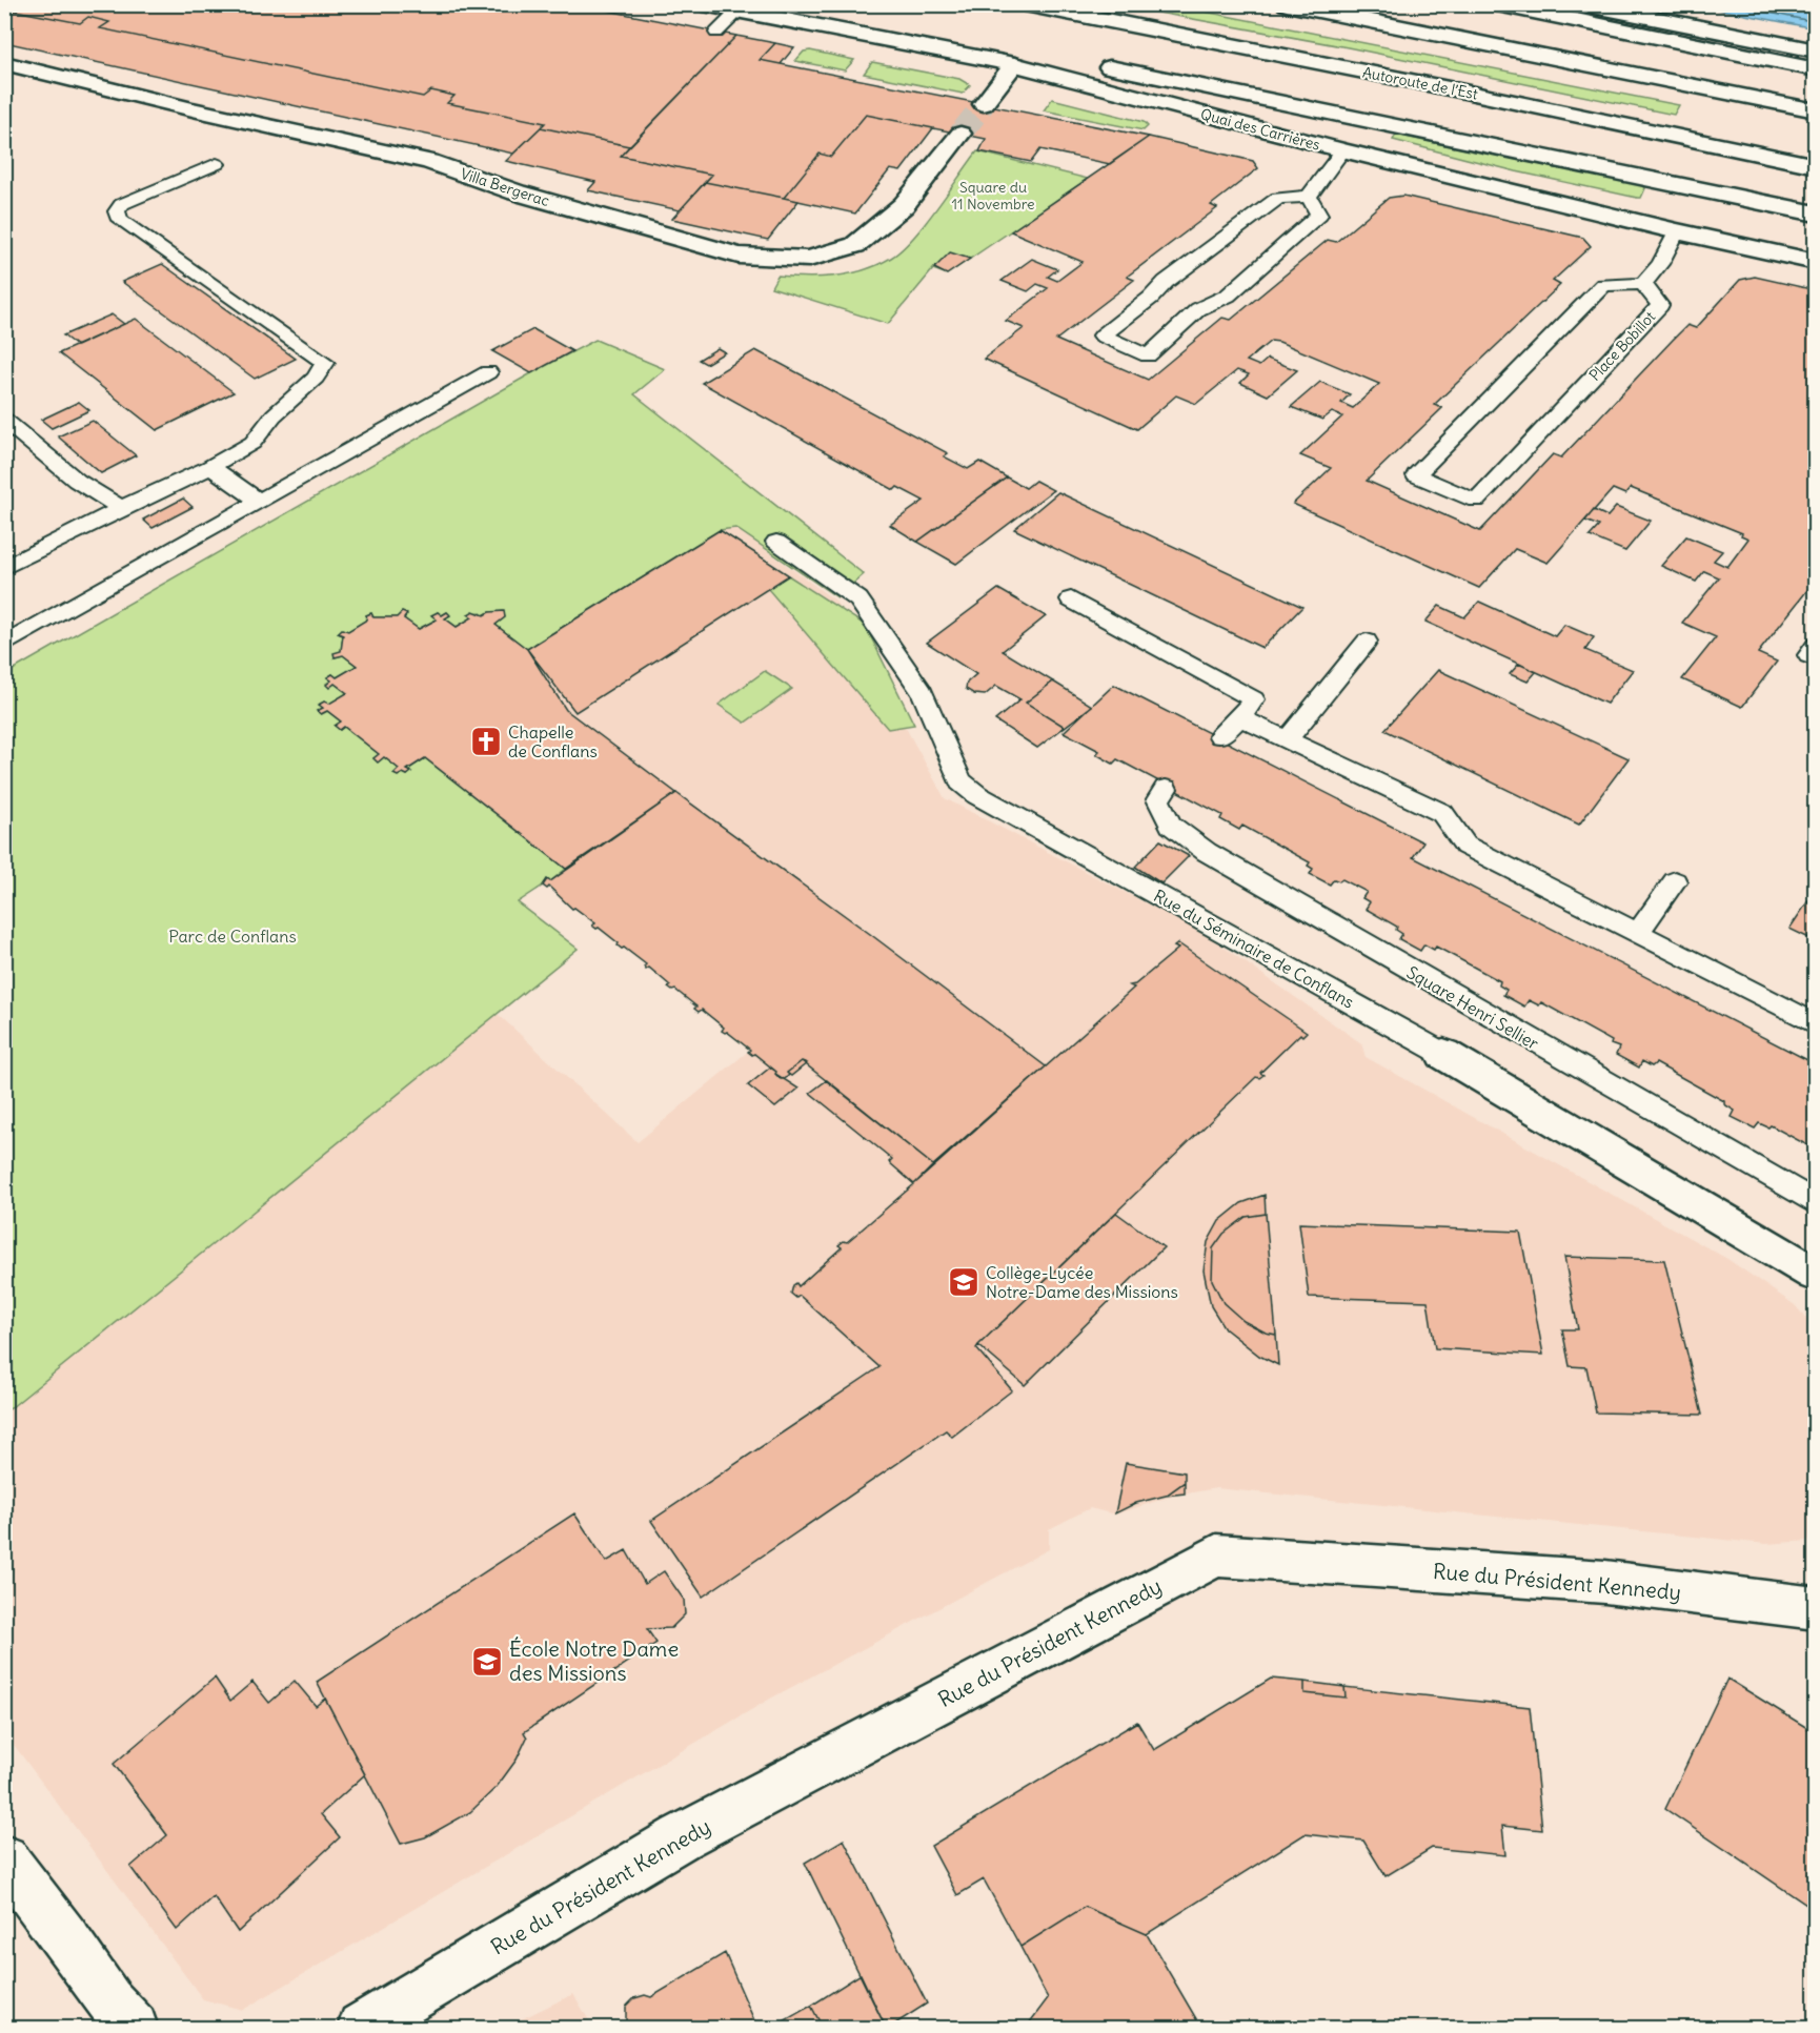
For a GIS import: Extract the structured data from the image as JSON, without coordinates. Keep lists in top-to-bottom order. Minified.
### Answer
{"streets":{"main road":["Autoroute de l’Est","Quai des Carrières","Villa Bergerac","Rue du Séminaire de Conflans","Rue du Président Kennedy"],"lane":["Place Bobillot","Square Henri Sellier"]},"parks":["Square du 11 Novembre","Parc de Conflans"],"places":{"church":["Chapelle de Conflans"],"school or university":["Collège-Lycée Notre-Dame des Missions","École Notre Dame des Missions"]}}
